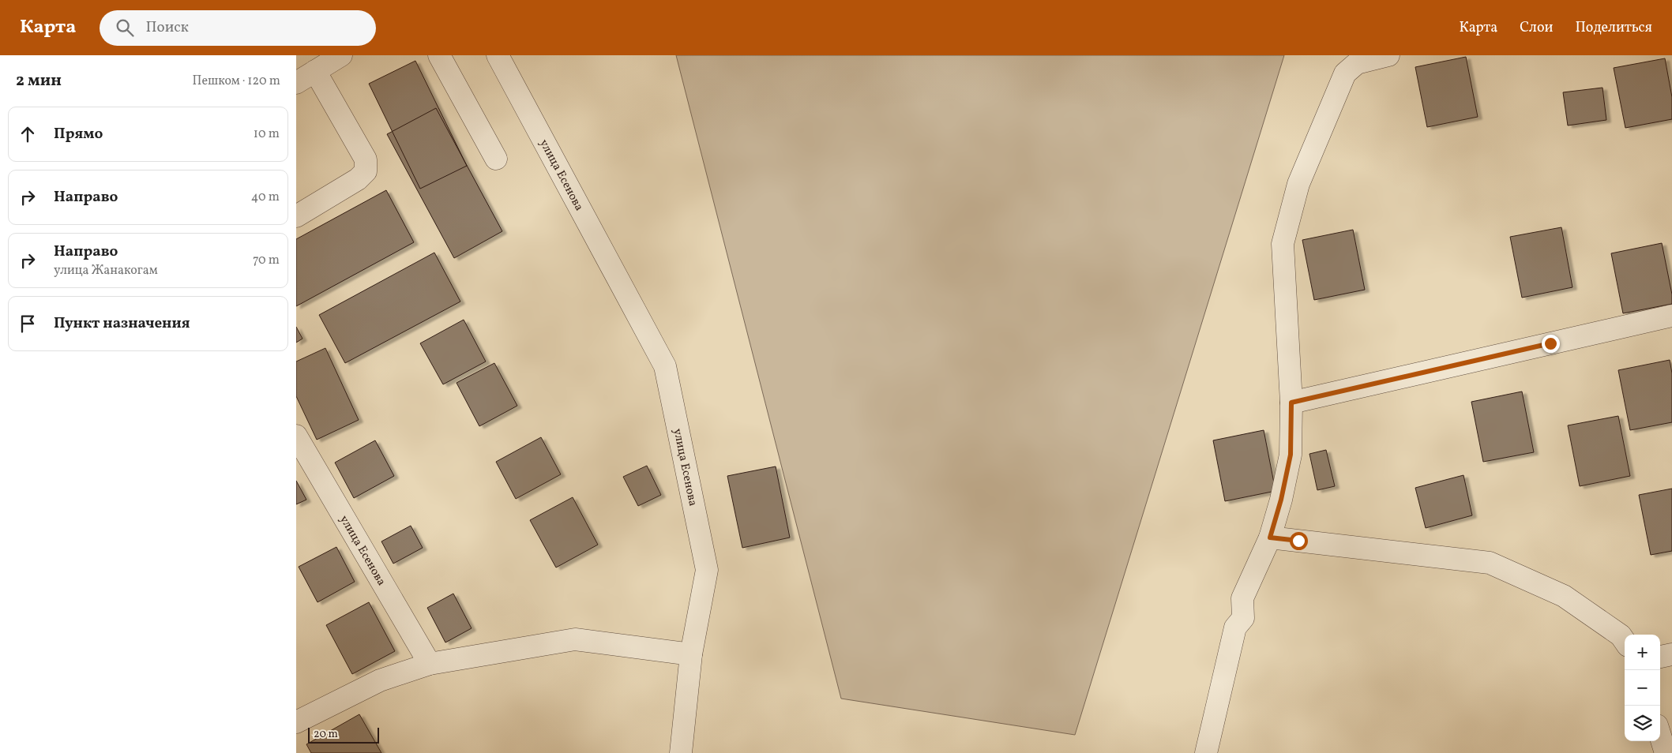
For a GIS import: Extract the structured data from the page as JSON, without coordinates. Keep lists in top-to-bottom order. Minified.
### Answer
{"streets":{"street":["улица Есенова"]},"scale_bar":"20 m","page":{"header":"Карта","search":"Поиск","nav":["Карта","Слои","Поделиться"],"heading":["2 мин","Пешком · 120 m"],"list":[["Прямо","10 m"],["Направо","40 m"],["Направо","улица Жанакогам","70 m"],"Пункт назначения"],"map_buttons":["+","−"],"scale":"20 m"}}
